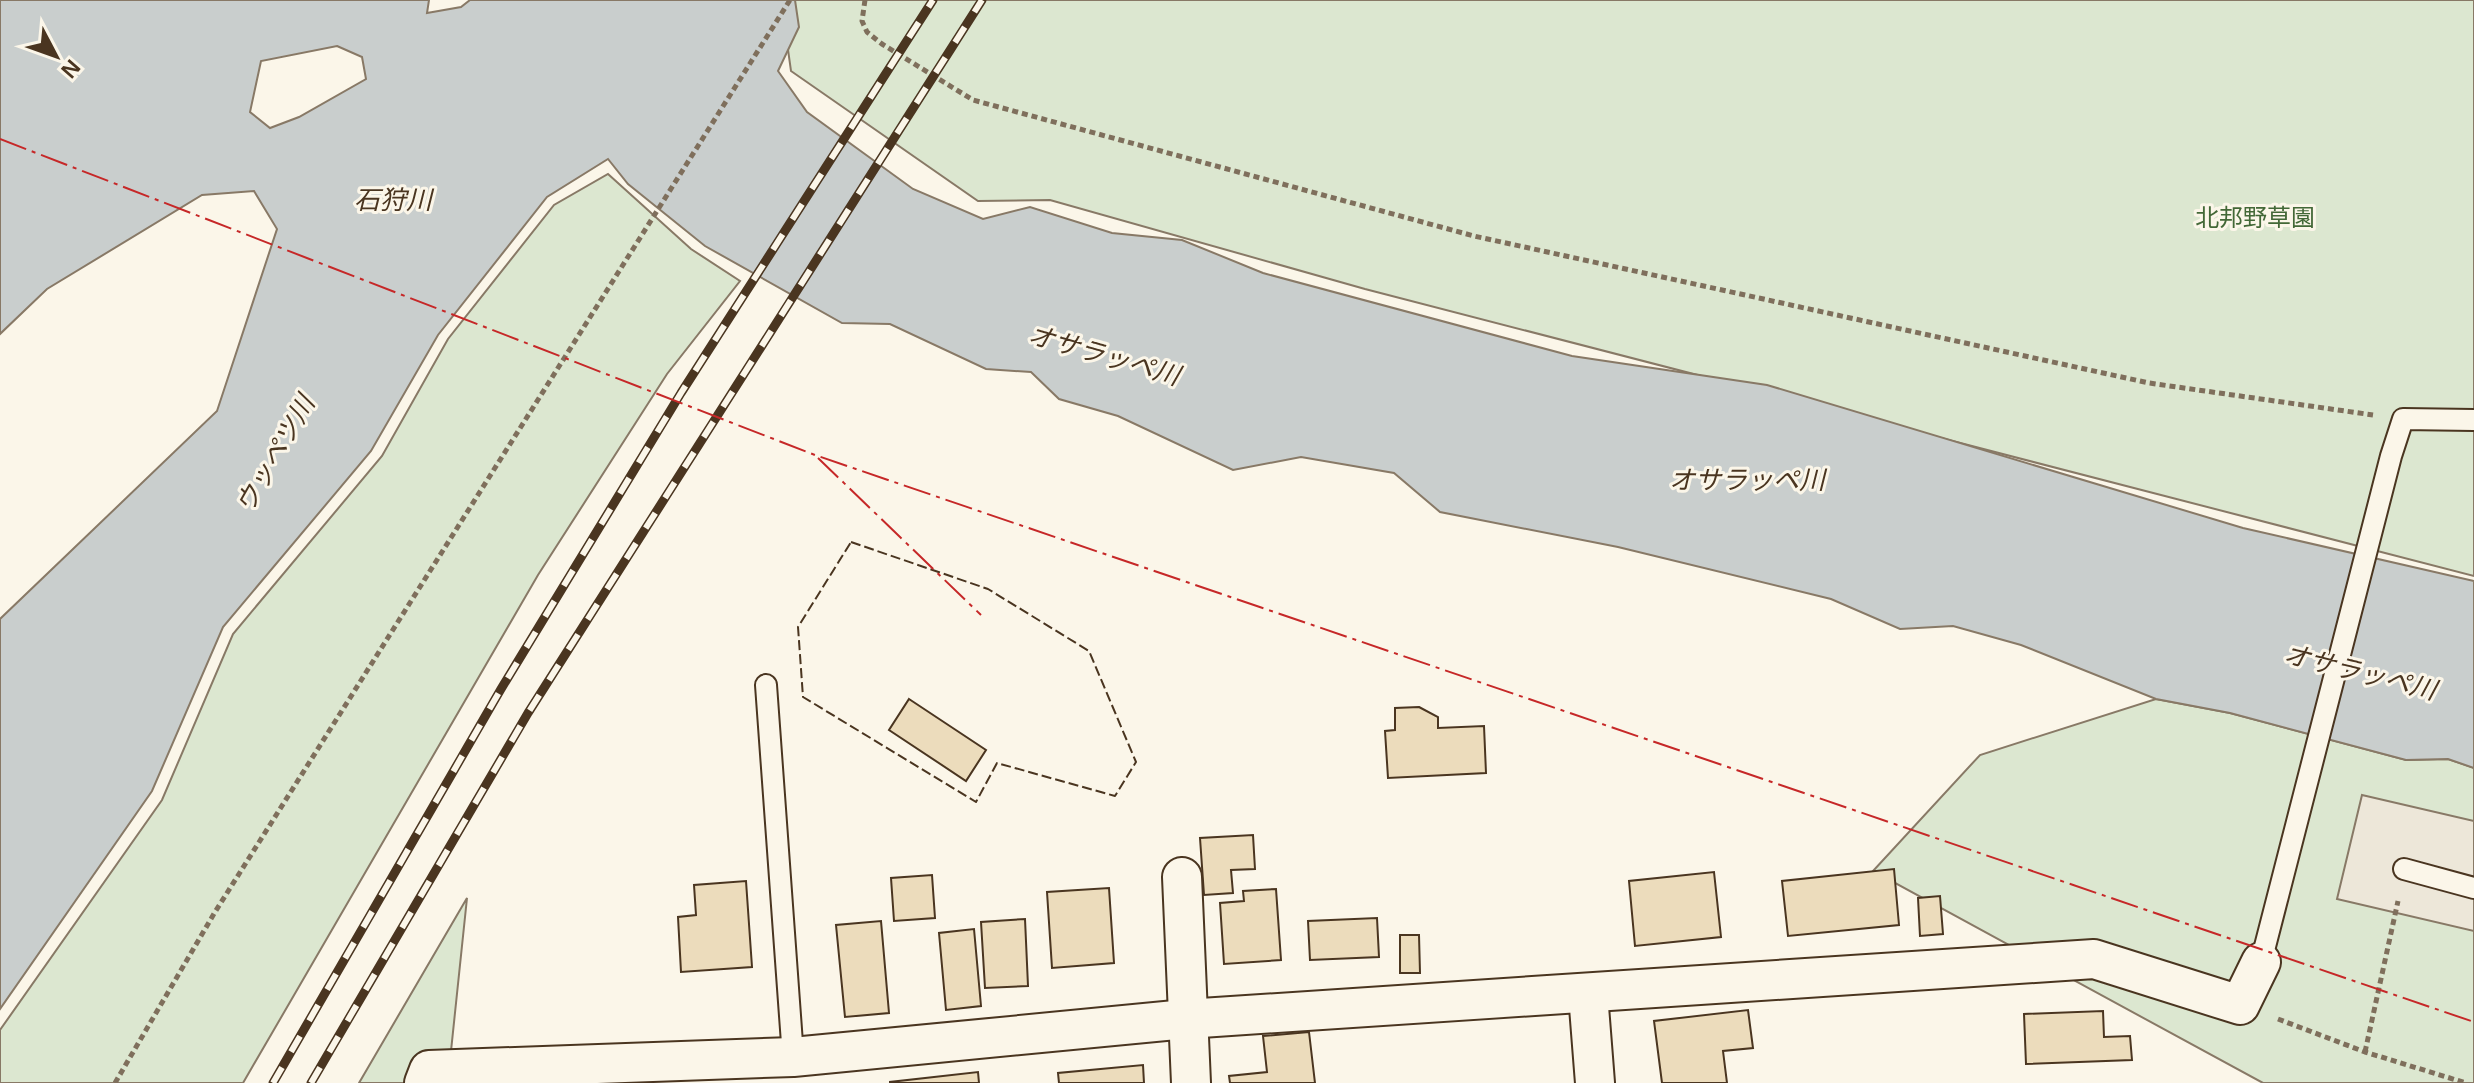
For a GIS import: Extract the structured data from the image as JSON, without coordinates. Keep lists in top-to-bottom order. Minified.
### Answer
{"water":["石狩川","オサラッペ川","ウッペツ川"],"parks":["北邦野草園"],"north":"bottom right"}
